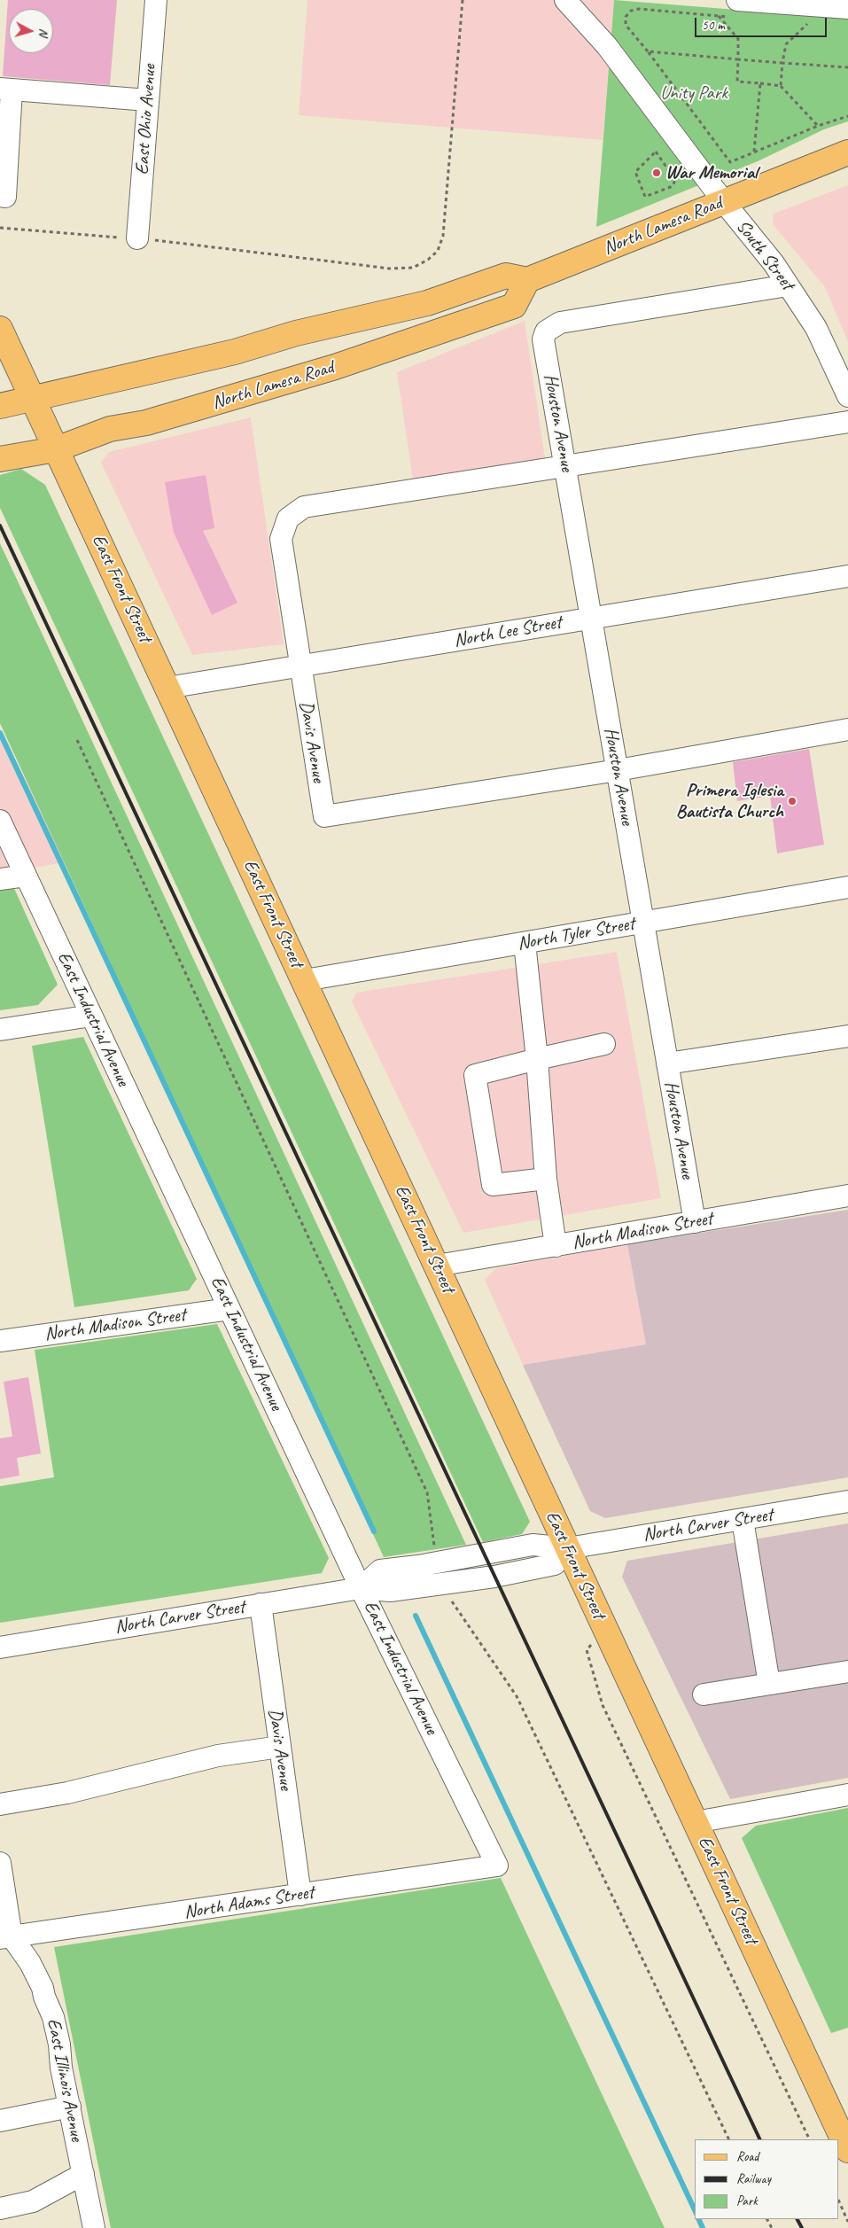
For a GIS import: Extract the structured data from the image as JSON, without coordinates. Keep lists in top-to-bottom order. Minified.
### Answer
{"streets":{"main road":["North Lamesa Road","East Front Street"],"street":["East Ohio Avenue","South Street","Houston Avenue","North Lee Street","Davis Avenue","North Tyler Street","East Industrial Avenue","North Madison Street","North Carver Street","North Adams Street","East Illinois Avenue"]},"crossings":[["North Lamesa Road","South Street"],["North Lamesa Road","East Front Street"],["South Street","Houston Avenue"],["Houston Avenue","North Lee Street"],["Houston Avenue","Davis Avenue"],["Houston Avenue","North Tyler Street"],["Houston Avenue","North Madison Street"],["East Front Street","North Lee Street"],["East Front Street","North Tyler Street"],["East Front Street","North Madison Street"],["East Front Street","North Carver Street"],["North Lee Street","Davis Avenue"],["Davis Avenue","North Carver Street"],["Davis Avenue","North Adams Street"],["East Industrial Avenue","North Madison Street"],["East Industrial Avenue","North Carver Street"],["East Industrial Avenue","North Adams Street"],["North Adams Street","East Illinois Avenue"]],"parks":["Unity Park"],"places":["War Memorial","Primera Iglesia Bautista Church"],"legend":["Road","Railway","Park"],"scale_bar":"50 m","north":"right"}
